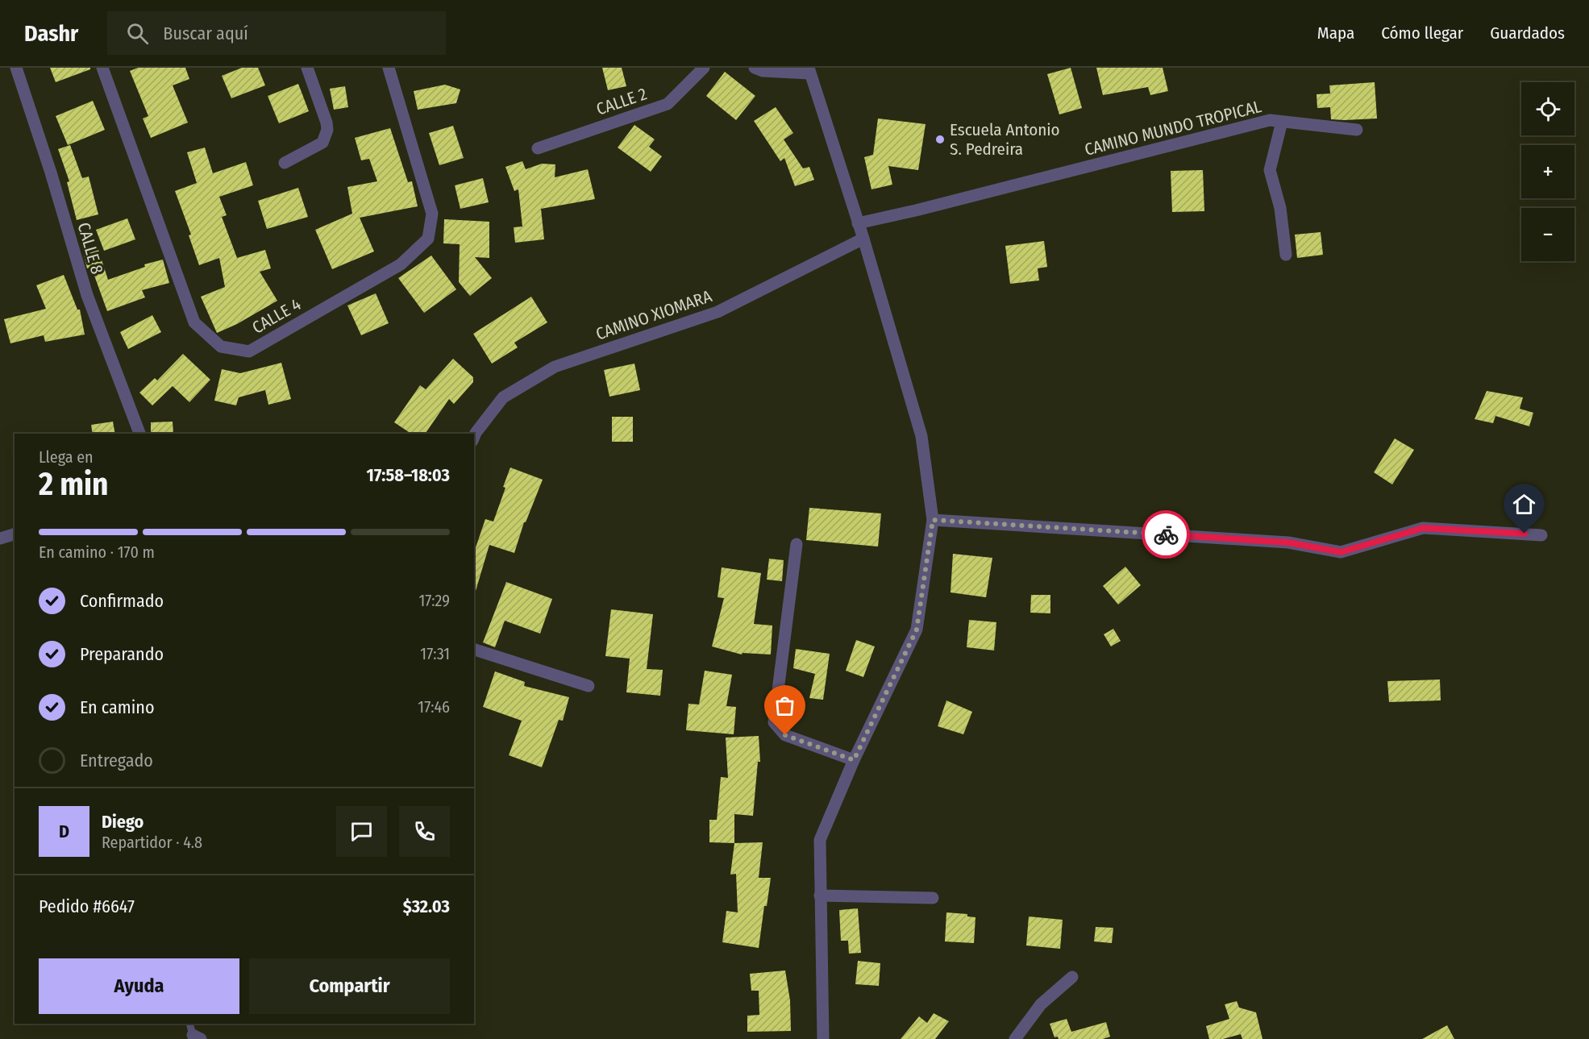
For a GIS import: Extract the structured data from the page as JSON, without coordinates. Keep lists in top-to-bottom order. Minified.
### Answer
{"streets":{"street":["CALLE 2","CAMINO MUNDO TROPICAL","CALLE 8","CAMINO XIOMARA","CALLE 4"]},"places":["Escuela Antonio S. Pedreira"],"page":{"header":"Dashr","search":"Buscar aquí","nav":["Mapa","Cómo llegar","Guardados"],"map_buttons":["+","−"],"heading":["2 min","Llega en","17:58–18:03"],"panel":["Diego","Repartidor · 4.8","Pedido #6647","$32.03"],"bar":"En camino · 170 m","list":[["Confirmado","17:29"],["Preparando","17:31"],["En camino","17:46"],"Entregado"],"round":"D","buttons":["Ayuda","Compartir"]}}
